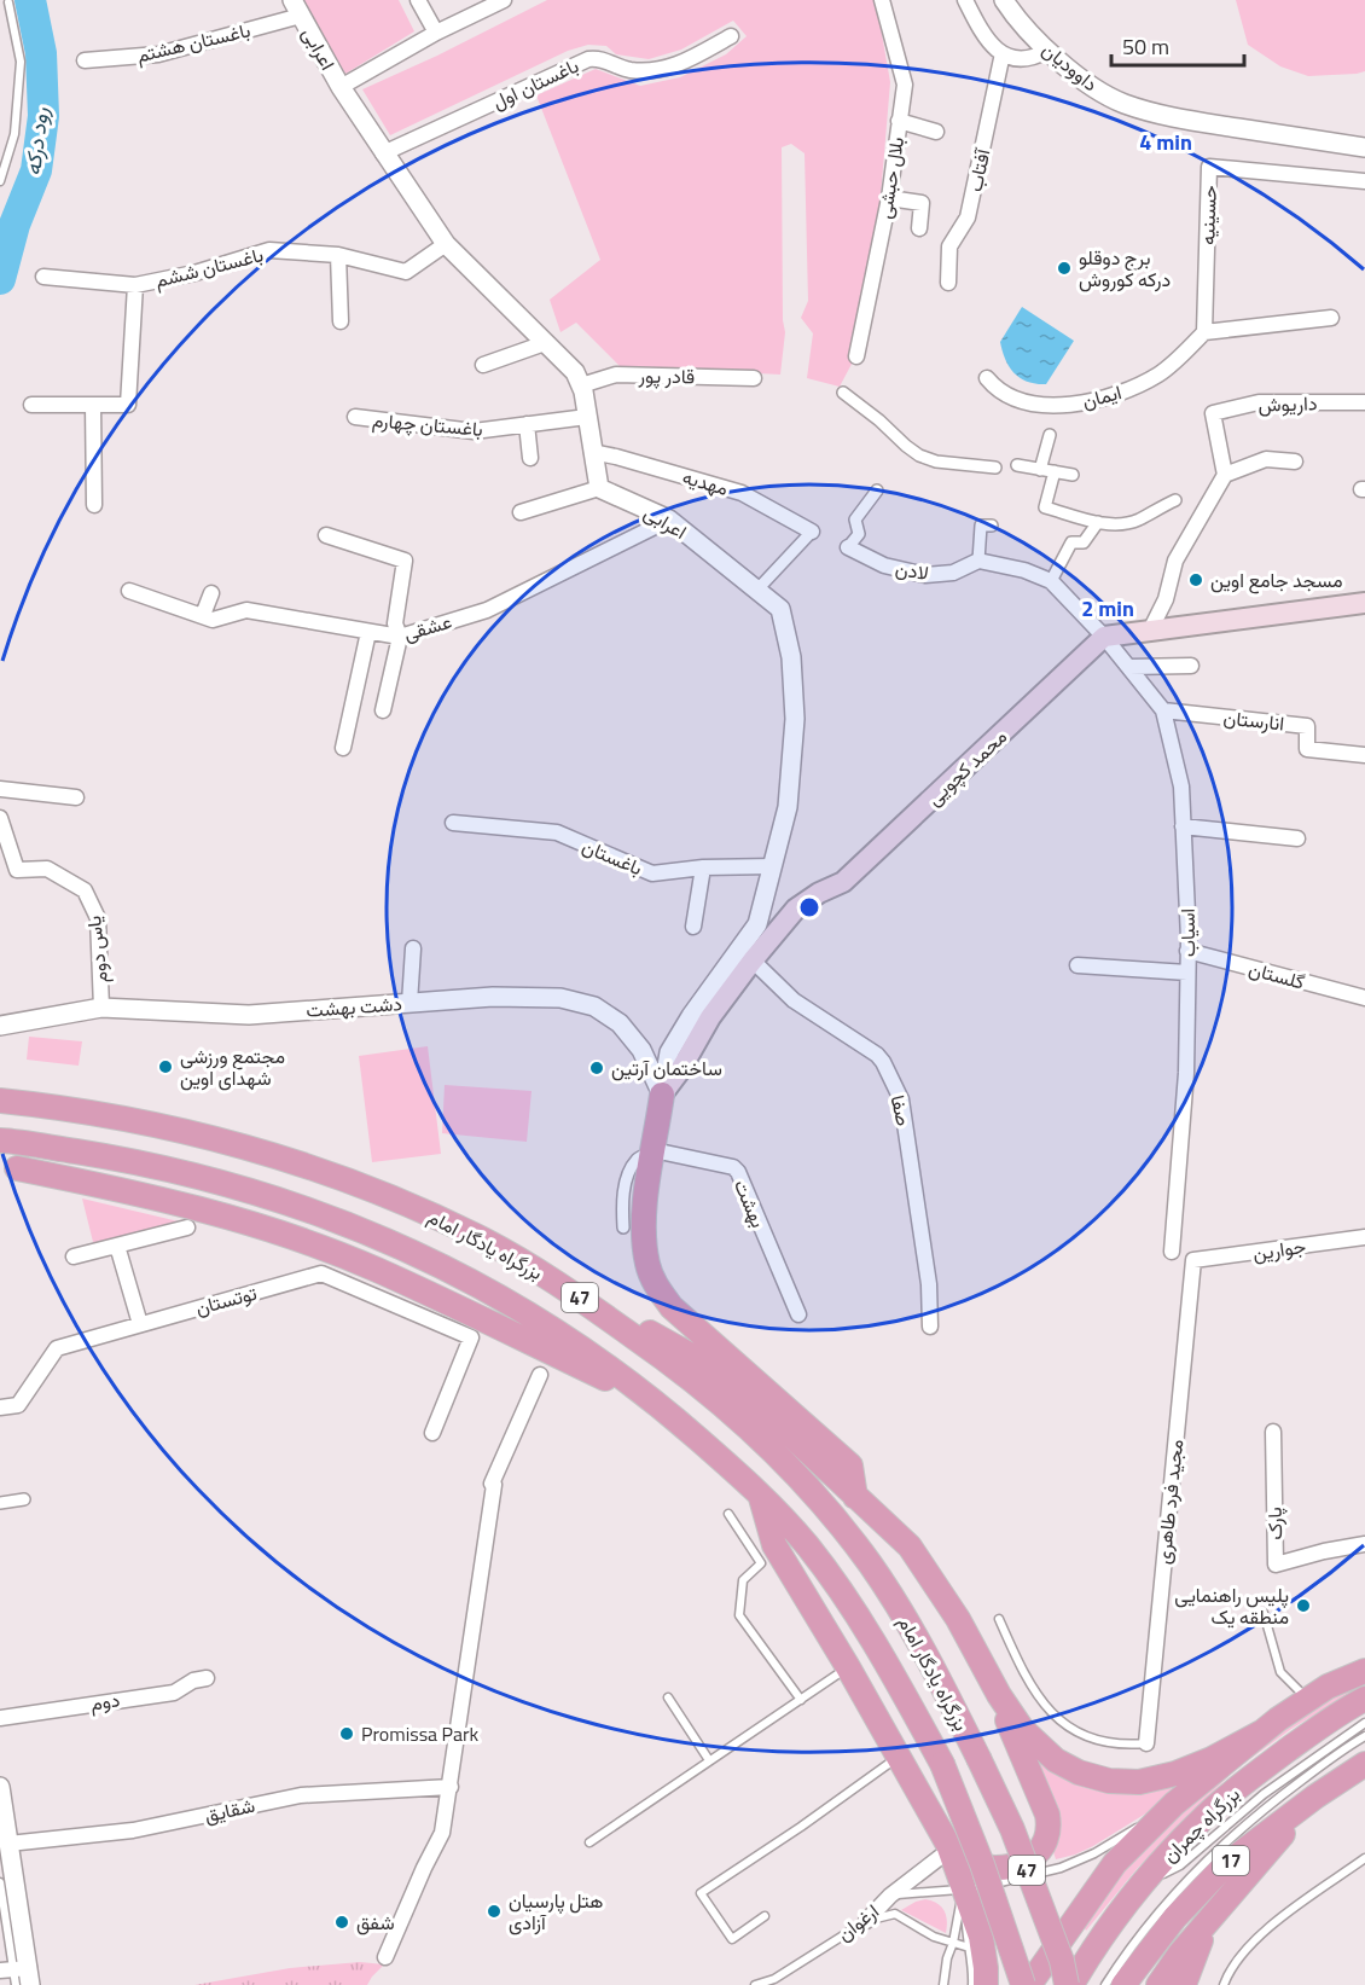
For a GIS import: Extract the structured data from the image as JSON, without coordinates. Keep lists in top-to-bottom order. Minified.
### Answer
{"streets":{"highway":["بزرگراه یادگار امام","47","بزرگراه چمران","17"],"main road":["محمد کچویی"],"street":["باغستان هشتم","اعرابی","داوودیان","باغستان اول","آفتاب","بلال حبشی","حسینیه","باغستان ششم","قادر پور","ایمان","داریوش","باغستان چهارم","مهدیه","لادن","عشقی","انارستان","باغستان","اسیاب","یاس دوم","گلستان","دشت بهشت","صفا","بهشت","جوارین","توتستان","مجید فرد طاهری","پارک","دوم","شقایق","ارغوان"]},"crossings":[["باغستان هشتم","اعرابی"],["اعرابی","باغستان اول"],["اعرابی","باغستان ششم"],["اعرابی","قادر پور"],["اعرابی","باغستان چهارم"],["اعرابی","مهدیه"],["اعرابی","عشقی"],["اعرابی","محمد کچویی"],["اعرابی","باغستان"],["اعرابی","دشت بهشت"],["حسینیه","ایمان"],["انارستان","اسیاب"],["محمد کچویی","اسیاب"],["محمد کچویی","دشت بهشت"],["محمد کچویی","صفا"],["اسیاب","گلستان"],["یاس دوم","دشت بهشت"],["بزرگراه یادگار امام","بزرگراه چمران"],["جوارین","مجید فرد طاهری"]],"water":["رود درکه"],"places":["برج دوقلو درکه کوروش","مسجد جامع اوین","مجتمع ورزشی شهدای اوین","ساختمان آرتین","پلیس راهنمایی منطقه یک","Promissa Park","هتل پارسیان آزادی","شفق"],"scale_bar":"50 m","rings":["4 min","2 min"]}
